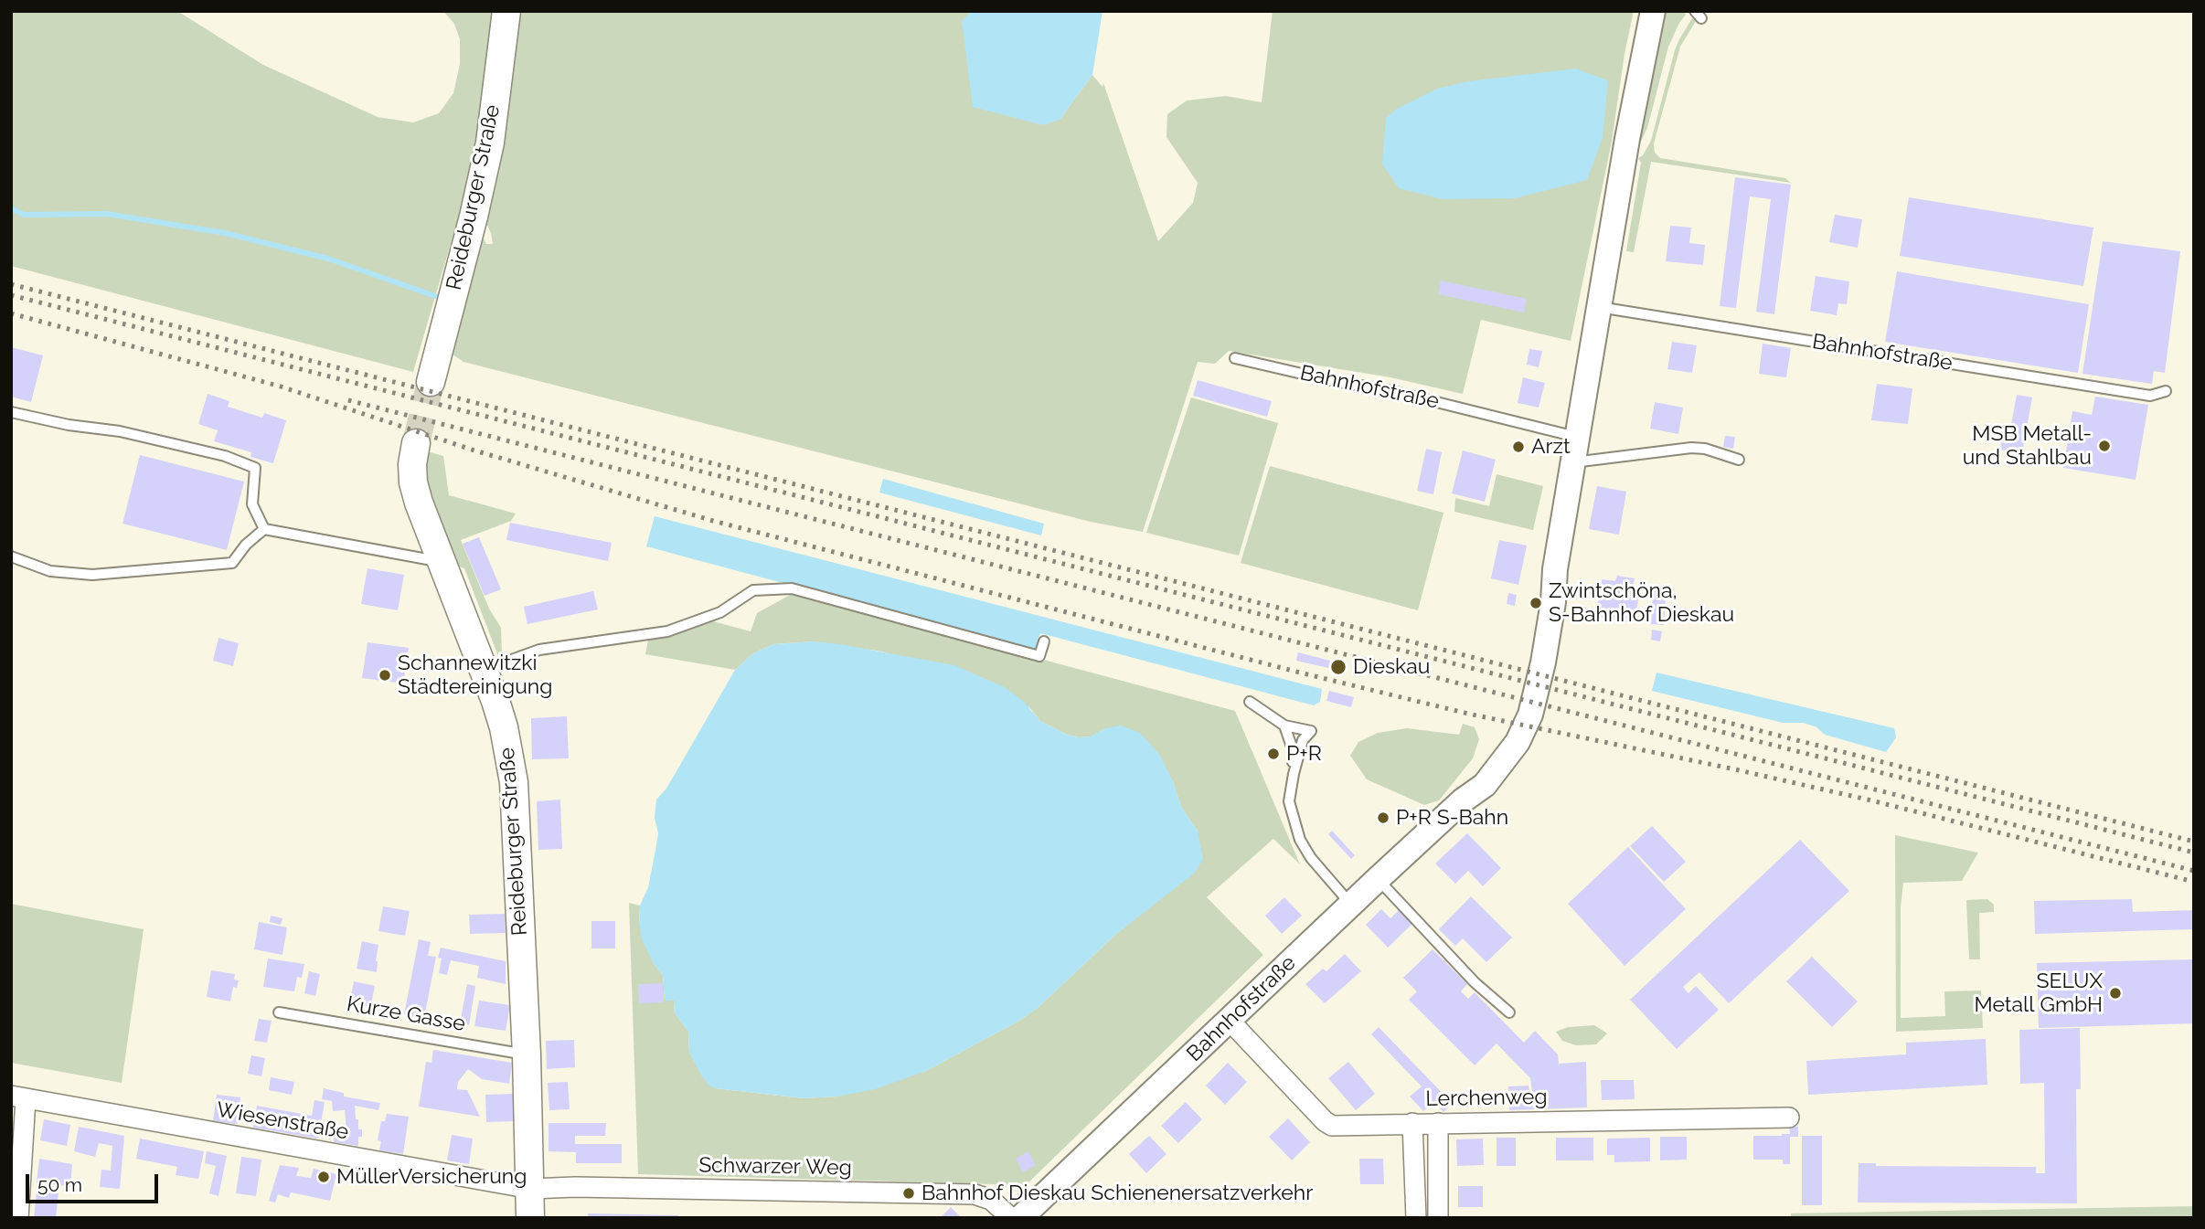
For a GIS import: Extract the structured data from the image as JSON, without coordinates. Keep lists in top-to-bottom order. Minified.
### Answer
{"streets":{"main road":["Reideburger Straße"],"street":["Bahnhofstraße","Lerchenweg","Wiesenstraße","Schwarzer Weg"],"lane":["Kurze Gasse"]},"crossings":[["Reideburger Straße","Kurze Gasse"],["Reideburger Straße","Wiesenstraße"],["Reideburger Straße","Schwarzer Weg"],["Bahnhofstraße","Lerchenweg"],["Wiesenstraße","Schwarzer Weg"]],"places":["MSB Metall- und Stahlbau","Arzt","Zwintschöna, S-Bahnhof Dieskau","Dieskau","Schannewitzki Städtereinigung","P+R","P+R S-Bahn","SELUX Metall GmbH","MüllerVersicherung","Bahnhof Dieskau Schienenersatzverkehr"],"scale_bar":"50 m"}
